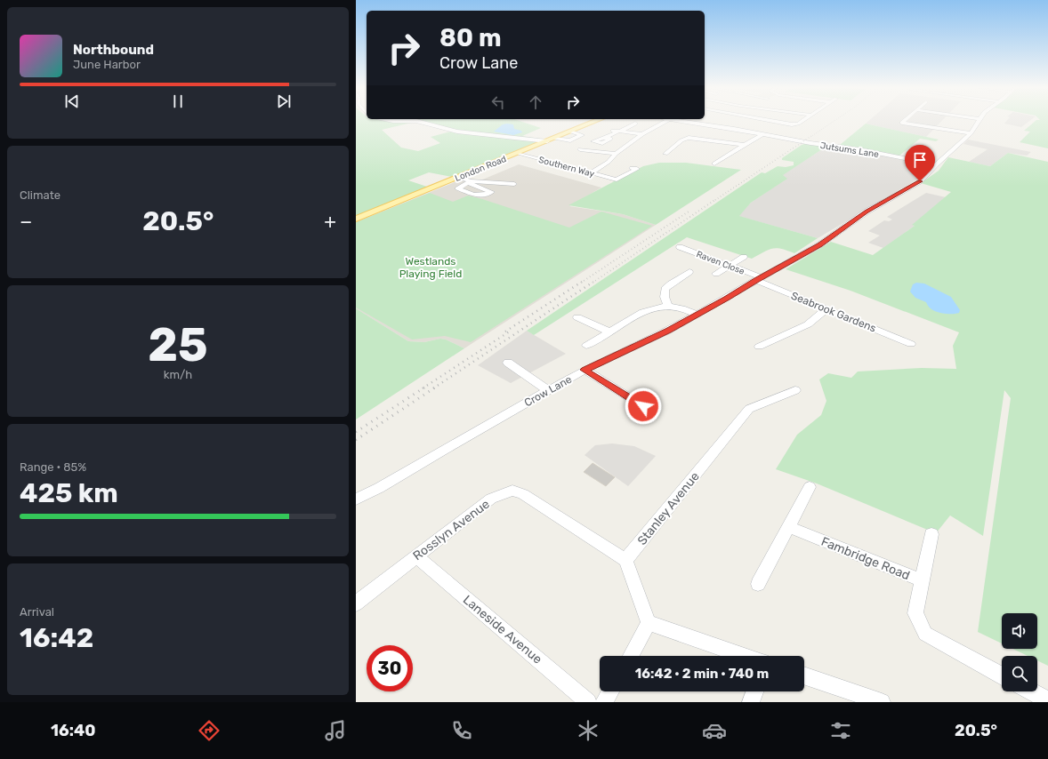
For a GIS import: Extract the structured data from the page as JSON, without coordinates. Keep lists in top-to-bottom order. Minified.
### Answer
{"streets":{"main road":["London Road"],"street":["Jutsums Lane","Southern Way","Raven Close","Seabrook Gardens","Crow Lane","Stanley Avenue","Rosslyn Avenue","Fambridge Road","Laneside Avenue"]},"crossings":[["Jutsums Lane","Crow Lane"],["Southern Way","London Road"],["Raven Close","Seabrook Gardens"],["Raven Close","Crow Lane"],["Seabrook Gardens","Crow Lane"],["Stanley Avenue","Rosslyn Avenue"],["Rosslyn Avenue","Laneside Avenue"]],"parks":["Westlands Playing Field"],"page":{"turn":["80 m","Crow Lane"],"song":["Northbound","June Harbor"],"tile":["Climate",["25","km/h"],["Range · 85%","425 km"],["Arrival","16:42"]],"heat":["−","20.5°","+"],"limit":"30","trip":"16:42 · 2 min · 740 m","tabs":["16:40","20.5°"]}}
